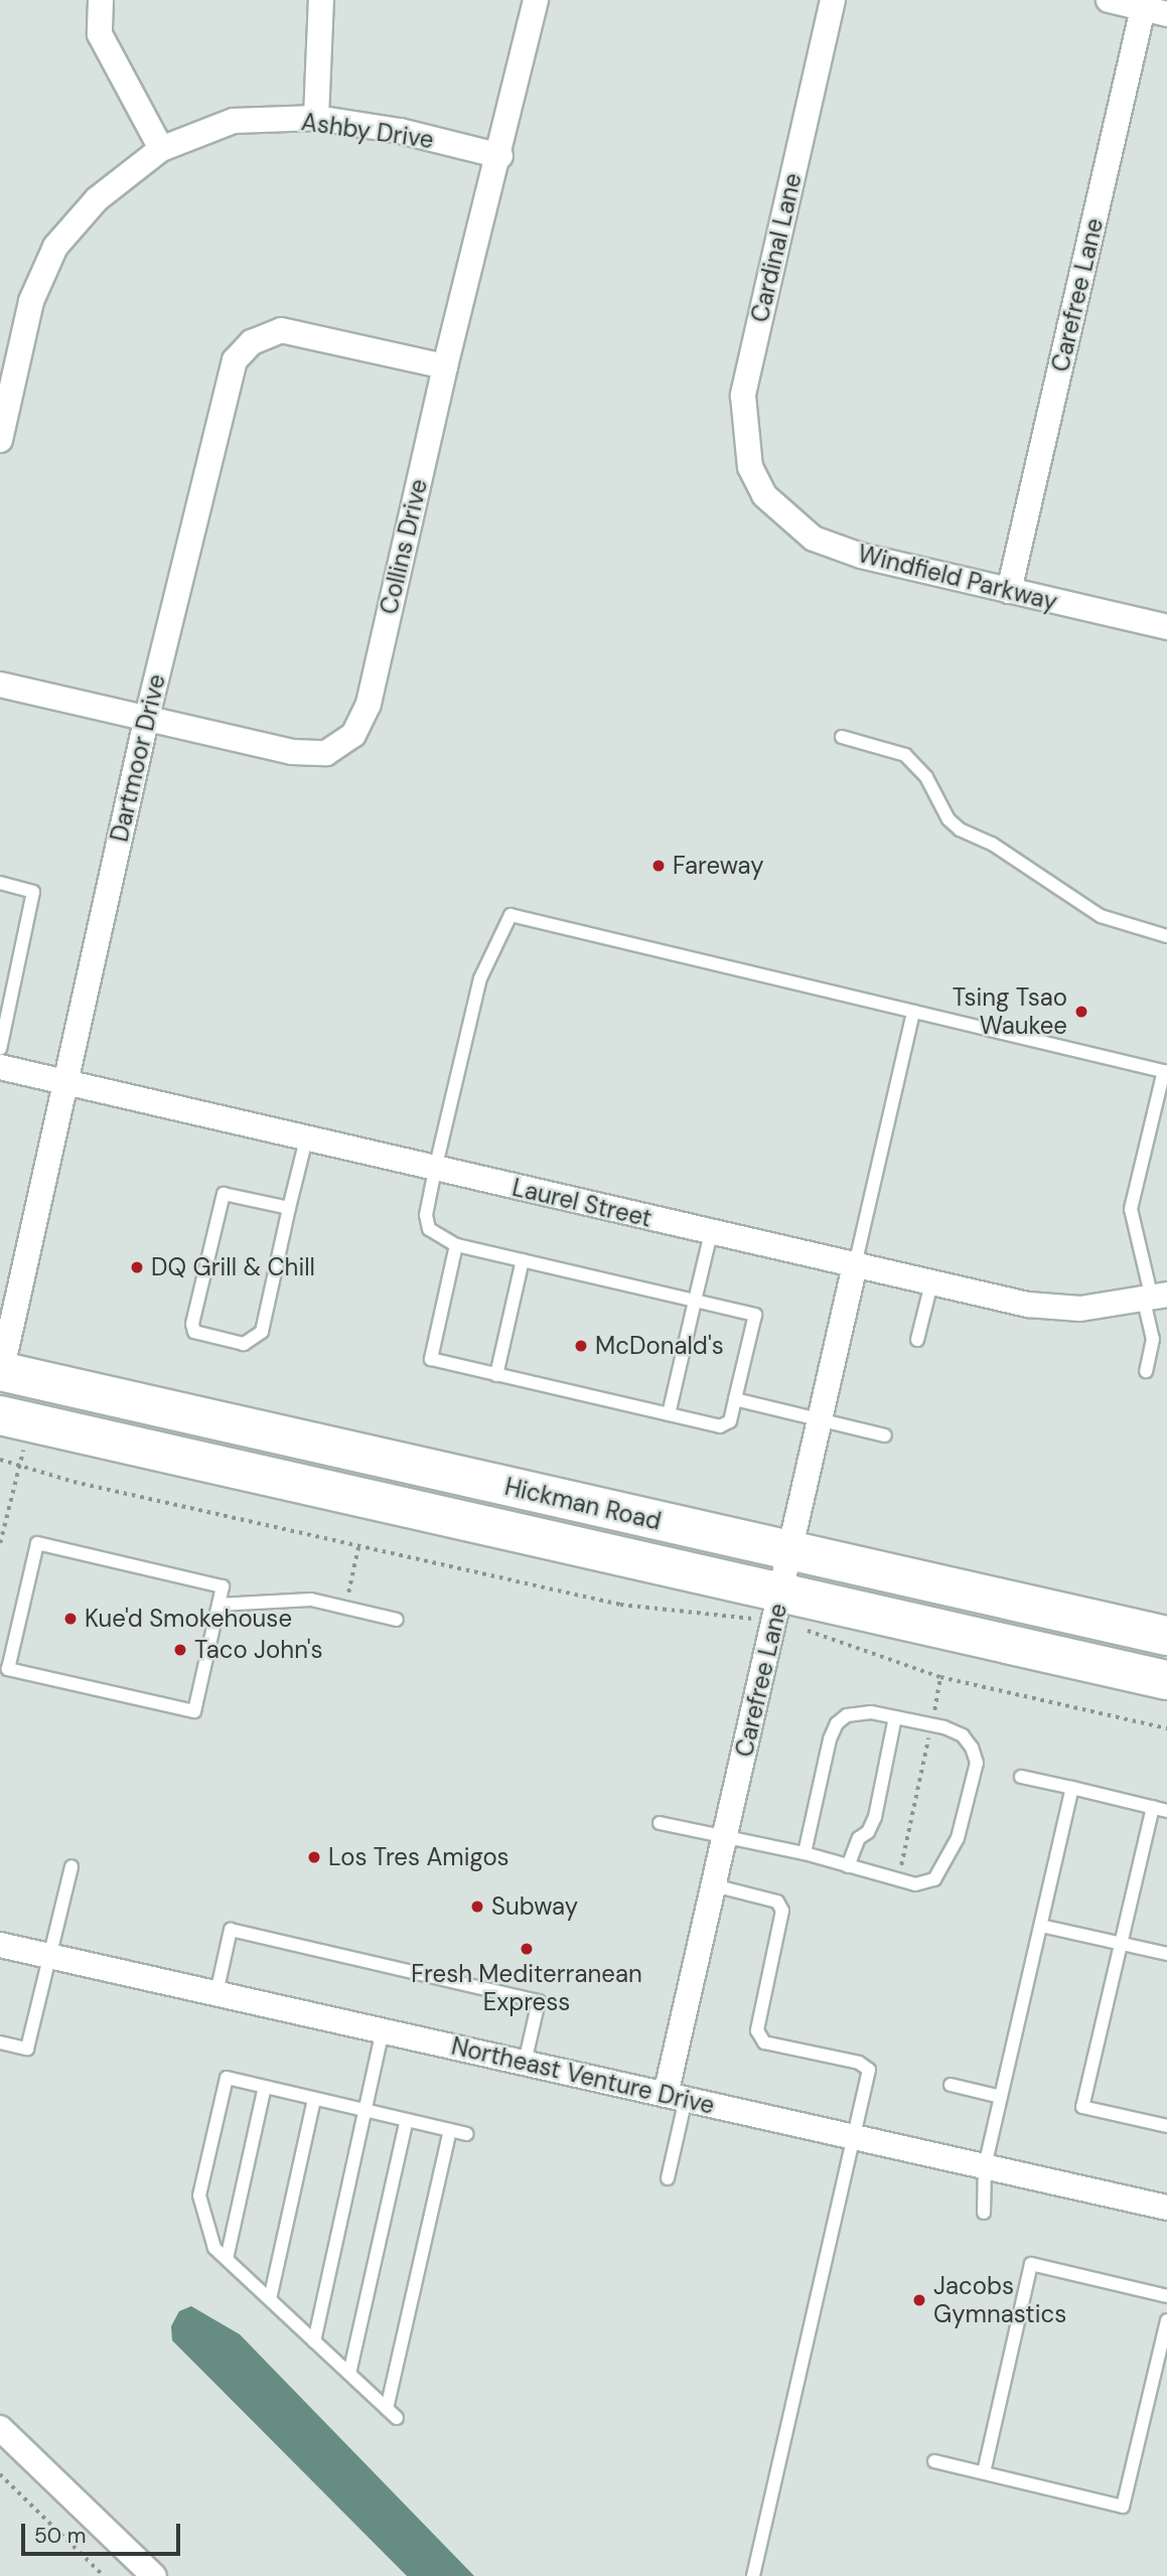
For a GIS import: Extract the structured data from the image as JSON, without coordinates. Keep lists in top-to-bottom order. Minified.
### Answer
{"streets":{"highway":["Hickman Road"],"street":["Ashby Drive","Cardinal Lane","Carefree Lane","Collins Drive","Windfield Parkway","Dartmoor Drive","Laurel Street","Northeast Venture Drive"]},"crossings":[["Ashby Drive","Collins Drive"],["Cardinal Lane","Windfield Parkway"],["Carefree Lane","Windfield Parkway"],["Carefree Lane","Laurel Street"],["Carefree Lane","Hickman Road"],["Carefree Lane","Northeast Venture Drive"],["Collins Drive","Dartmoor Drive"],["Dartmoor Drive","Laurel Street"],["Dartmoor Drive","Hickman Road"]],"places":["Fareway","Tsing Tsao Waukee","DQ Grill & Chill","McDonald's","Kue'd Smokehouse","Taco John's","Los Tres Amigos","Subway","Fresh Mediterranean Express","Jacobs Gymnastics"],"scale_bar":"50 m"}
